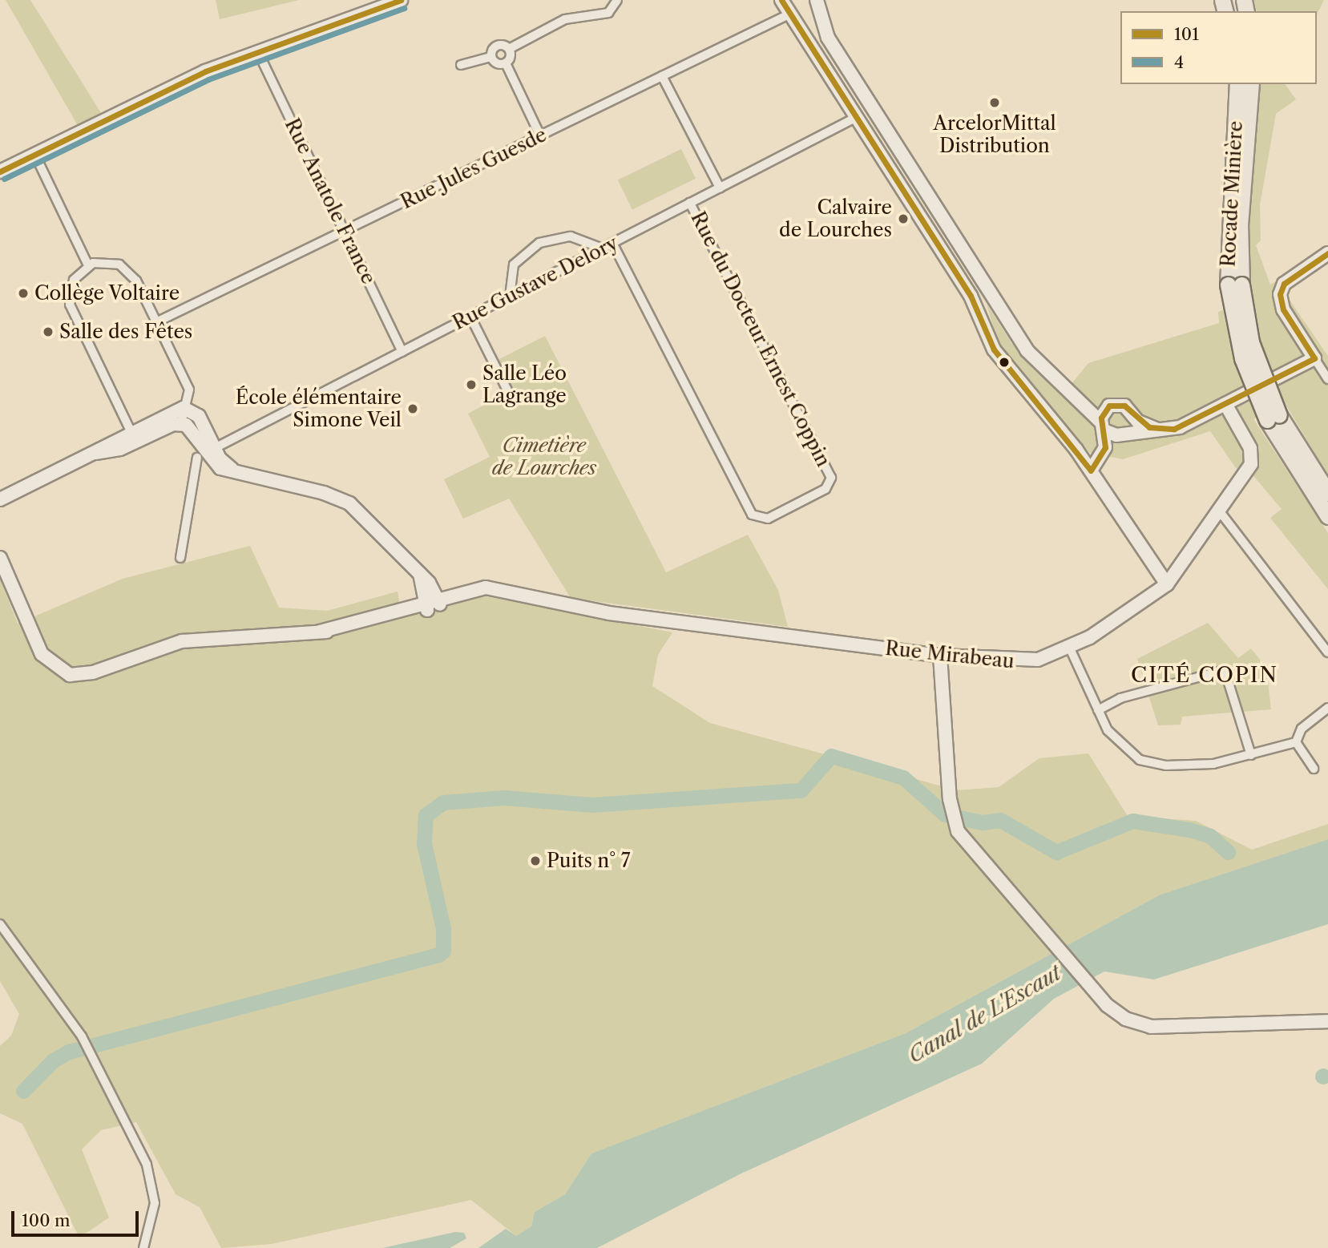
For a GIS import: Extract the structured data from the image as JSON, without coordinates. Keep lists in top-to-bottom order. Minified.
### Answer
{"streets":{"highway":["Rocade Minière"],"street":["Rue Jules Guesde","Rue Anatole France","Rue Gustave Delory","Rue du Docteur Ernest Coppin","Rue Mirabeau"]},"crossings":[["Rue Jules Guesde","Rue Anatole France"],["Rue Anatole France","Rue Gustave Delory"],["Rue Gustave Delory","Rue du Docteur Ernest Coppin"]],"districts":["CITÉ COPIN"],"water":["Canal de L'Escaut"],"parks":["Cimetière de Lourches"],"places":["ArcelorMittal Distribution","Calvaire de Lourches","Collège Voltaire","Salle des Fêtes","Salle Léo Lagrange","École élémentaire Simone Veil","Puits n° 7"],"lines":["transit line 101","transit line 4"],"legend":["101","4"],"scale_bar":"100 m"}
